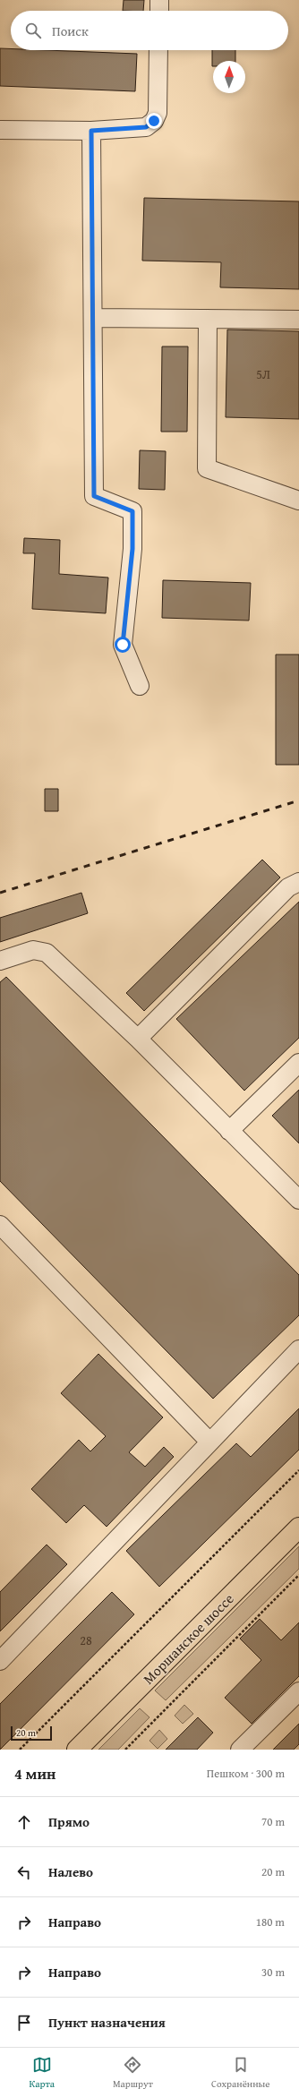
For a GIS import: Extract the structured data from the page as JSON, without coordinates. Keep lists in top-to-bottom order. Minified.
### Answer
{"streets":{"main road":["Моршанское шоссе"]},"house_numbers":["5Л","28"],"scale_bar":"20 m","north":"top","page":{"search":"Поиск","scale":"20 m","heading":["4 мин","Пешком · 300 m"],"list":[["Прямо","70 m"],["Налево","20 m"],["Направо","180 m"],["Направо","30 m"],"Пункт назначения"],"nav":["Карта","Маршрут","Сохранённые"]}}
